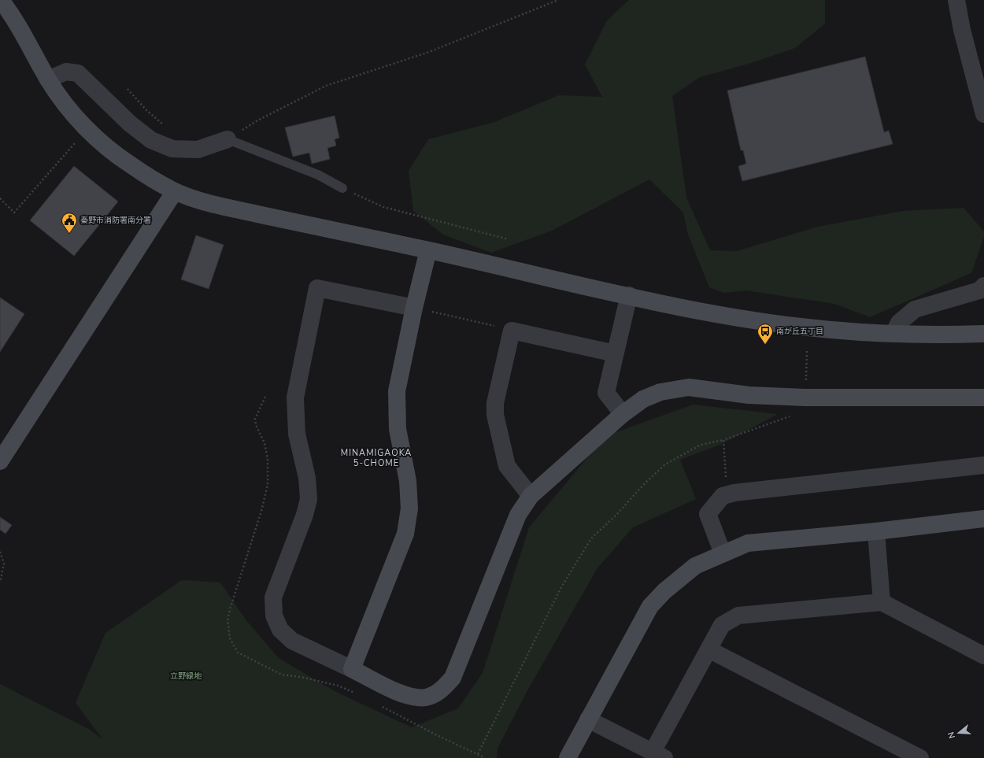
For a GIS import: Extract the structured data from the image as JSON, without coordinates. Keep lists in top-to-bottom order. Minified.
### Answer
{"districts":["MINAMIGAOKA 5-CHOME"],"parks":["立野緑地"],"places":{"public building":["秦野市消防署南分署"],"bus stop":["南が丘五丁目"]},"north":"left"}
